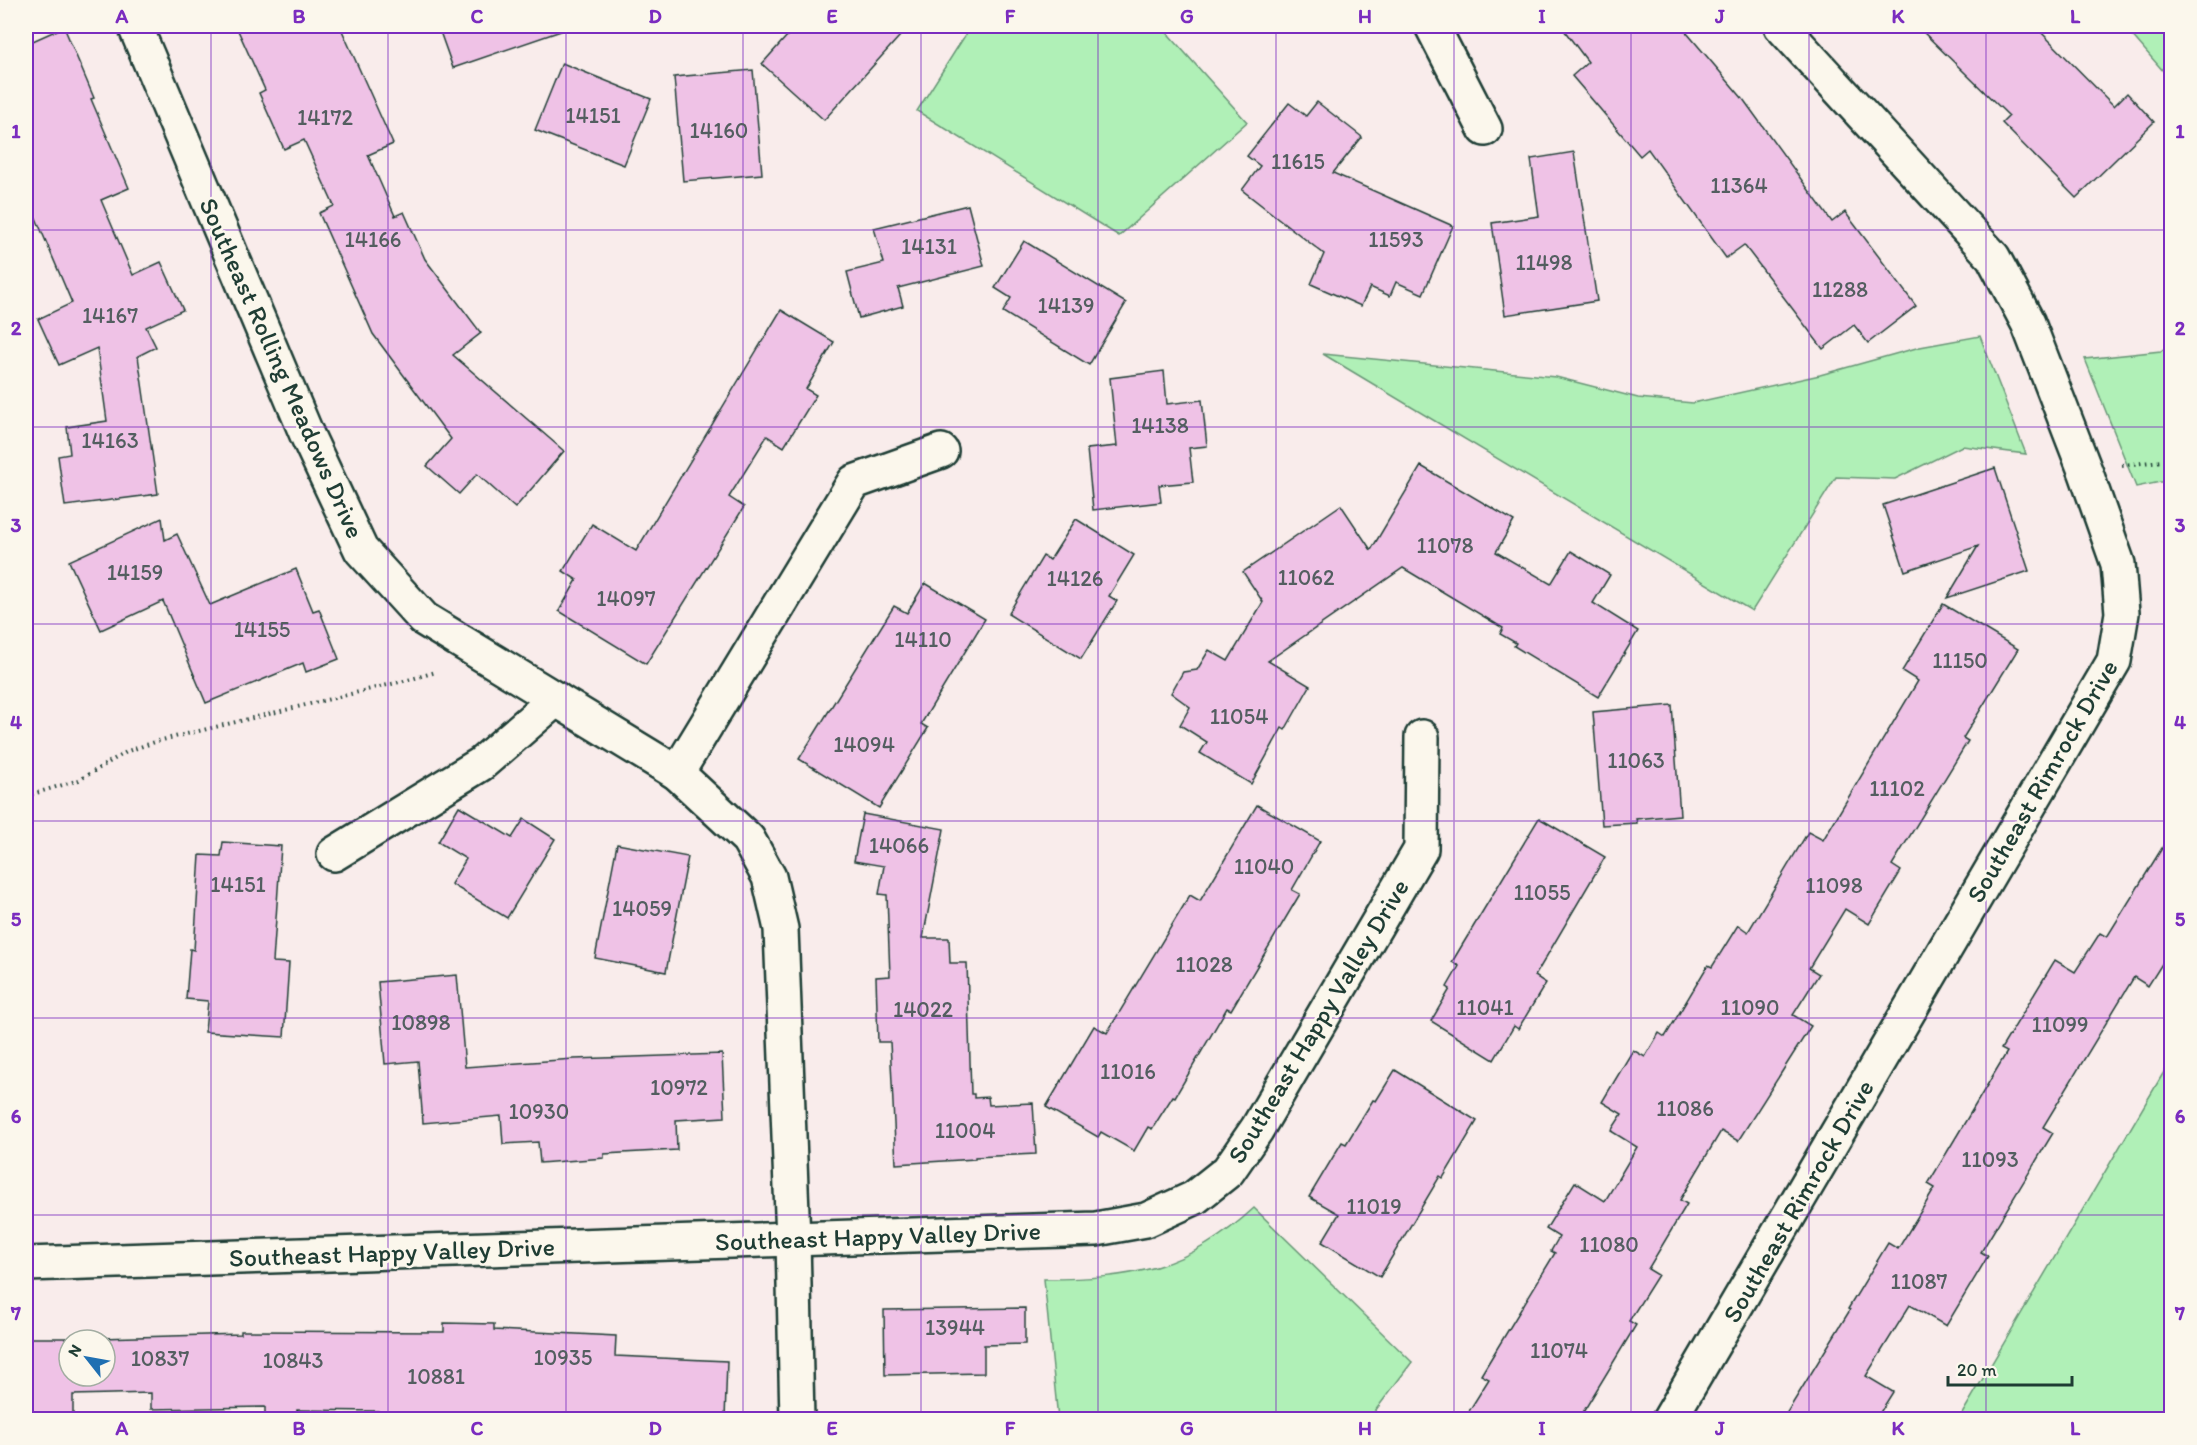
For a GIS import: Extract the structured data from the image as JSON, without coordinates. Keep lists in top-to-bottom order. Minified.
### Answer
{"streets":{"street":["Southeast Rolling Meadows Drive","Southeast Rimrock Drive","Southeast Happy Valley Drive"]},"crossings":[["Southeast Rolling Meadows Drive","Southeast Happy Valley Drive"]],"house_numbers":["14151","14172","14160","11615","11364","14166","11593","14131","11498","11288","14139","14167","14138","14163","11078","14159","11062","14126","14097","14155","14110","11150","11054","14094","11063","11102","14066","11040","14151","11098","11055","14059","11028","11041","11090","14022","10898","11099","11016","10972","11086","10930","11004","11093","11019","11080","11087","13944","11074","10935","10837","10843","10881"],"scale_bar":"20 m","north":"top left","grid":{"columns":["A","B","C","D","E","F","G","H","I","J","K","L"],"rows":["1","2","3","4","5","6","7"]}}
